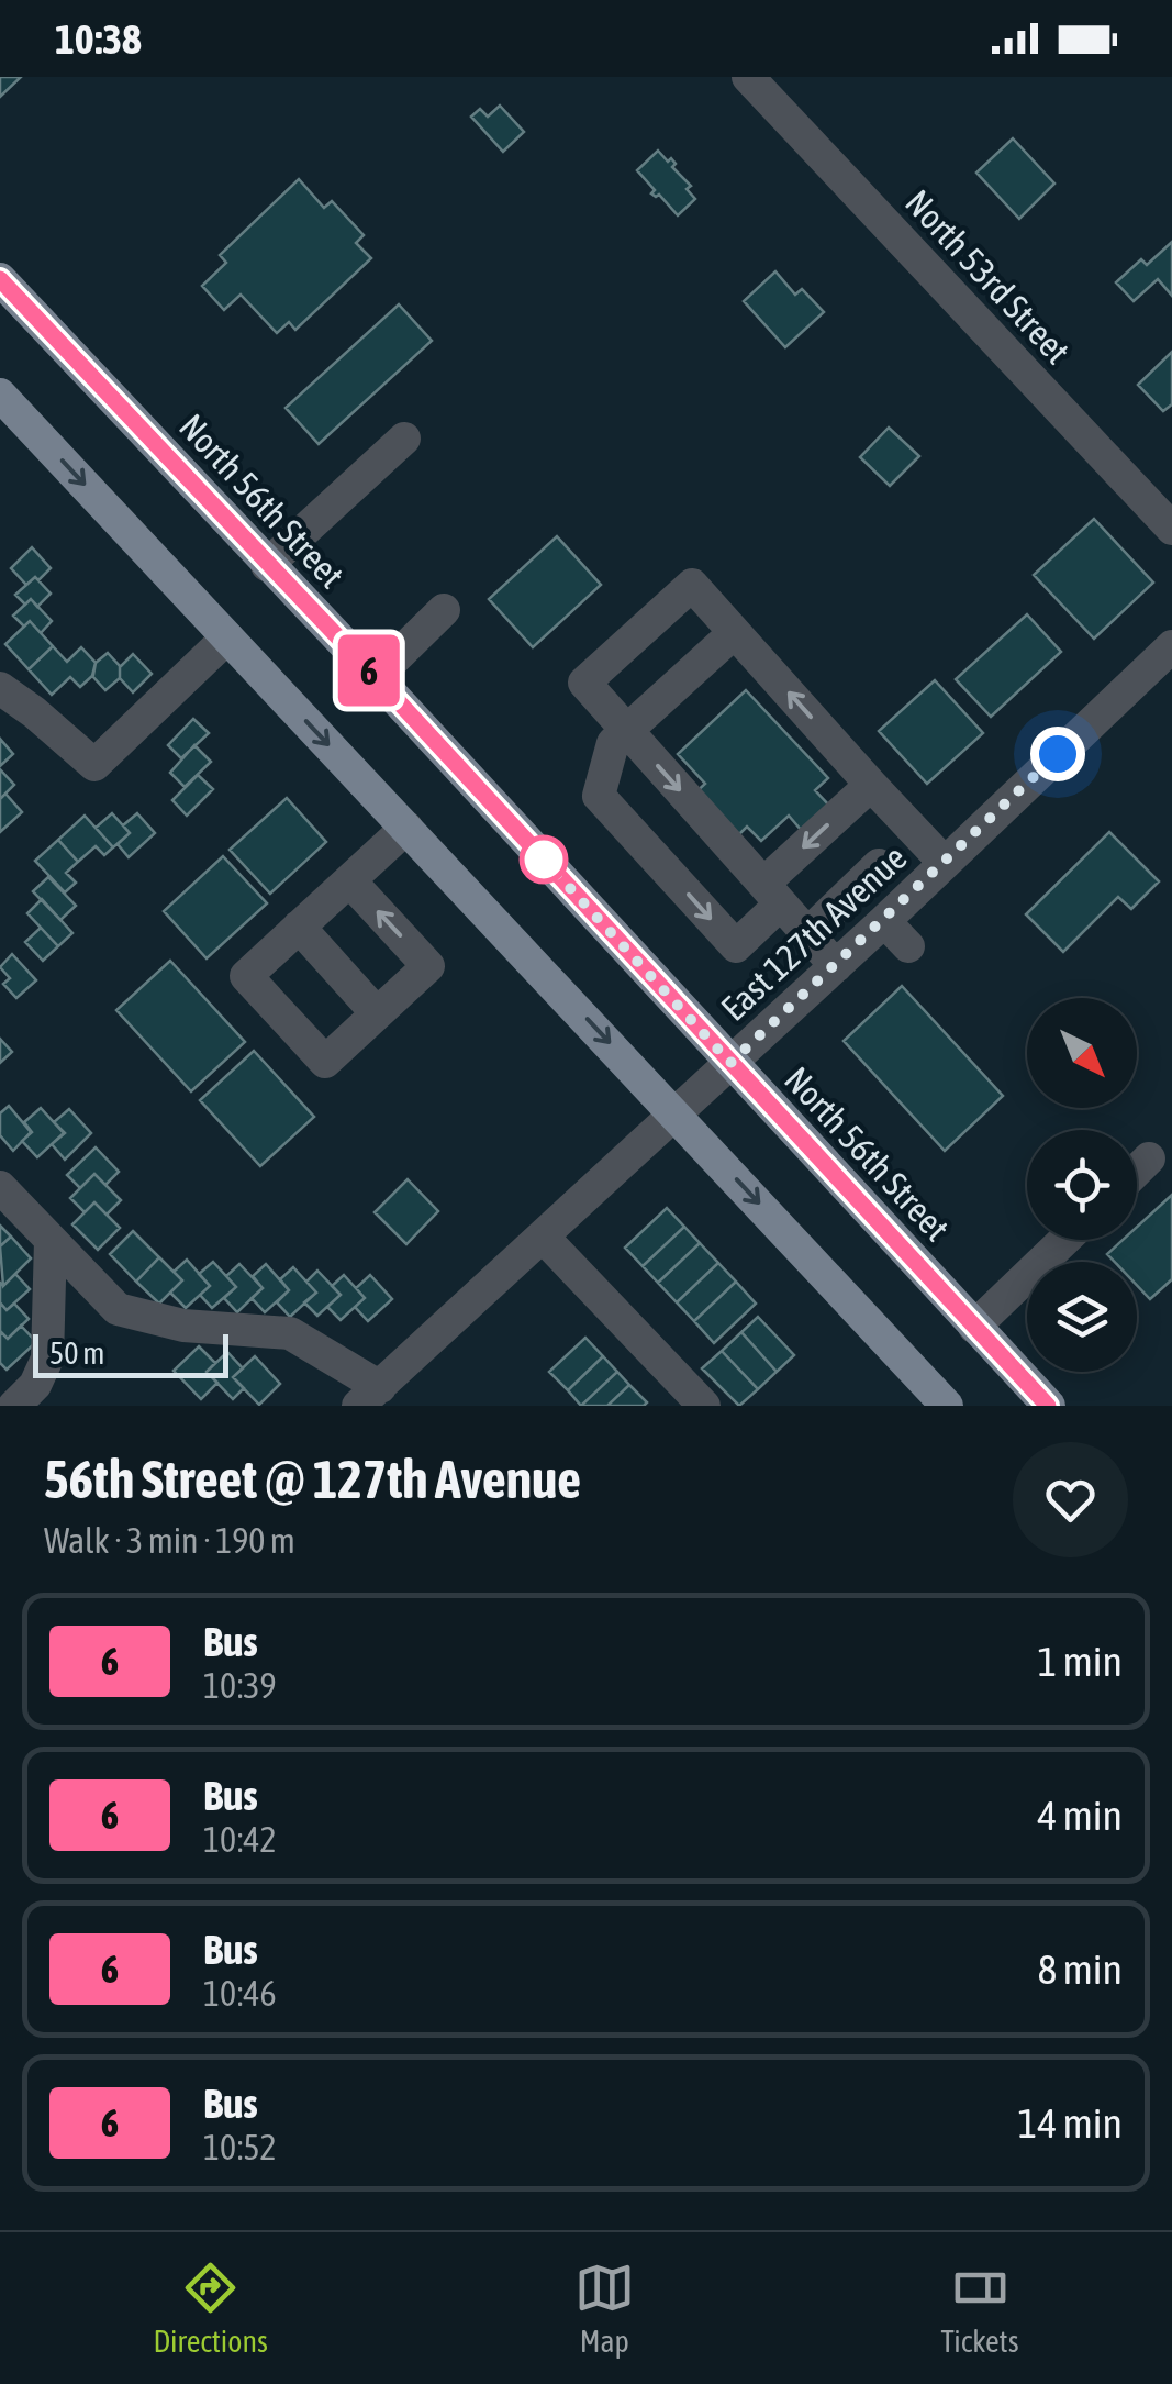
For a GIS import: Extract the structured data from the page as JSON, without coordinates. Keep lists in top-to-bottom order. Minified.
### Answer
{"streets":{"main road":["North 56th Street"],"street":["North 53rd Street","East 127th Avenue"]},"crossings":[["North 56th Street","East 127th Avenue"]],"lines":["bus line 6"],"scale_bar":"50 m","north":"bottom right","page":{"status":"10:38","on_map":"6","scale":"50 m","heading":["56th Street @ 127th Avenue","Walk · 3 min · 190 m"],"list":[{"mark":"6","name":"Bus","note":"10:39","value":"1 min"},{"mark":"6","name":"Bus","note":"10:42","value":"4 min"},{"mark":"6","name":"Bus","note":"10:46","value":"8 min"},{"mark":"6","name":"Bus","note":"10:52","value":"14 min"}],"tabs":["Directions","Map","Tickets"]}}
